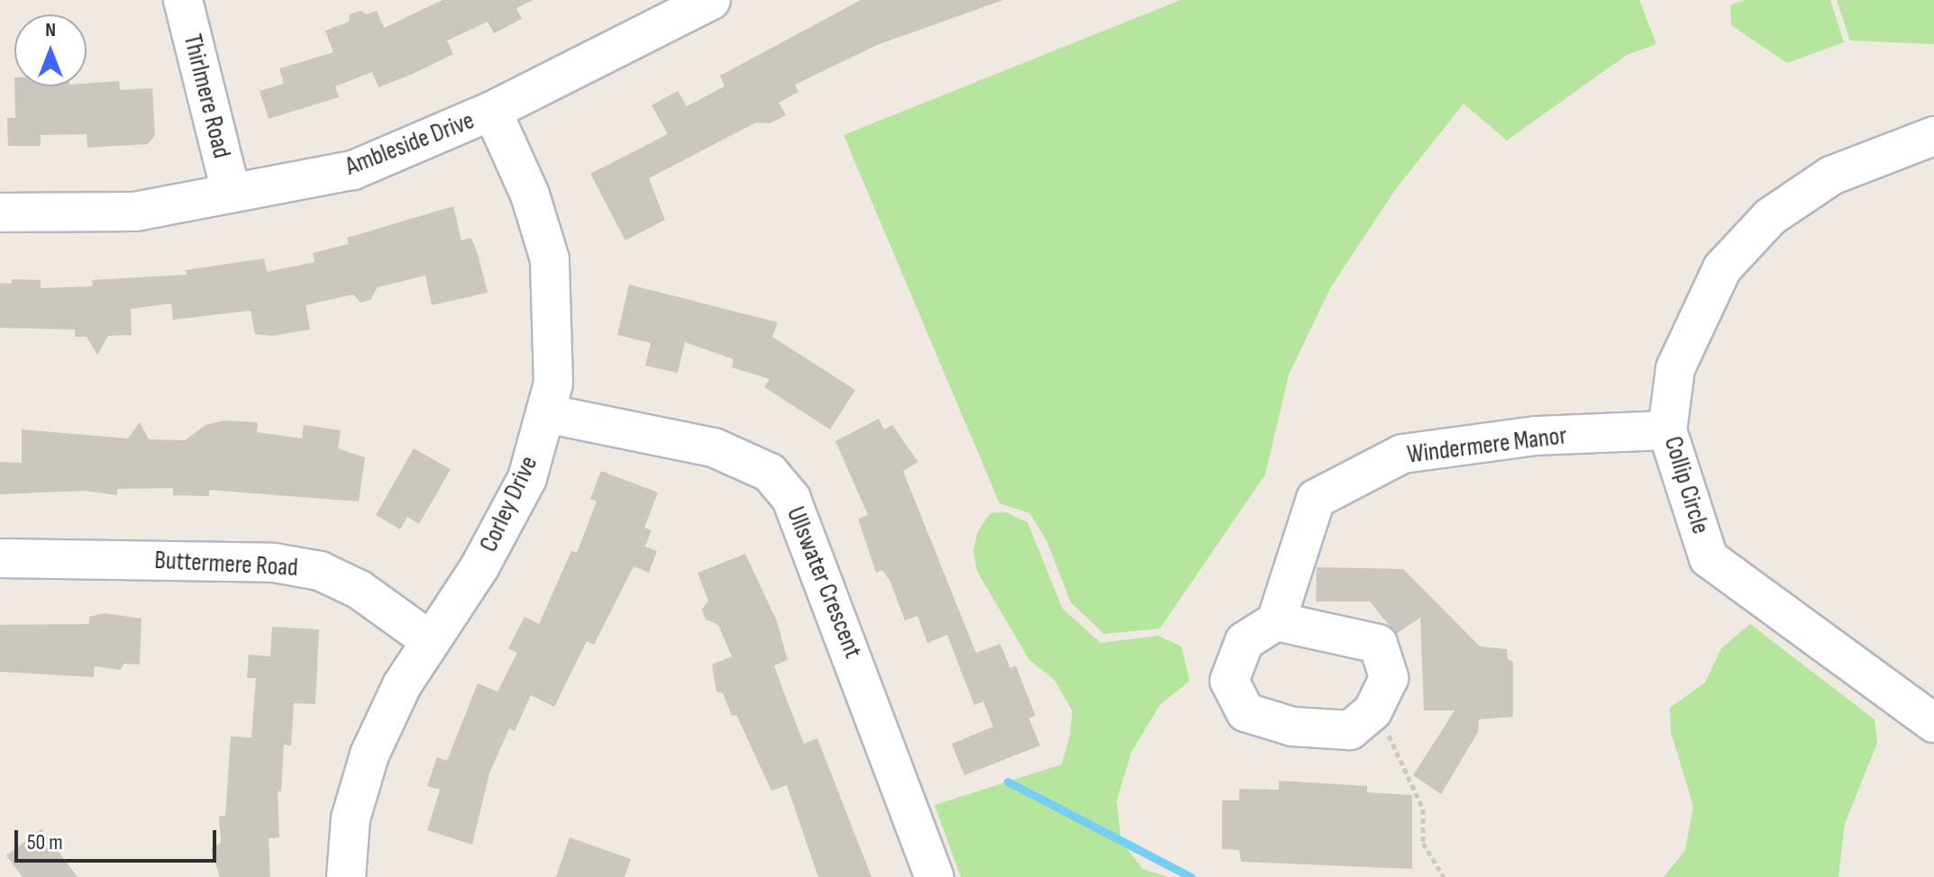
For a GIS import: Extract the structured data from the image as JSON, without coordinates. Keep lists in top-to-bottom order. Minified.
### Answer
{"streets":{"street":["Thirlmere Road","Ambleside Drive","Windermere Manor","Collip Circle","Corley Drive","Buttermere Road","Ullswater Crescent"]},"crossings":[["Thirlmere Road","Ambleside Drive"],["Ambleside Drive","Corley Drive"],["Windermere Manor","Collip Circle"],["Corley Drive","Buttermere Road"],["Corley Drive","Ullswater Crescent"]],"scale_bar":"50 m","north":"top"}
